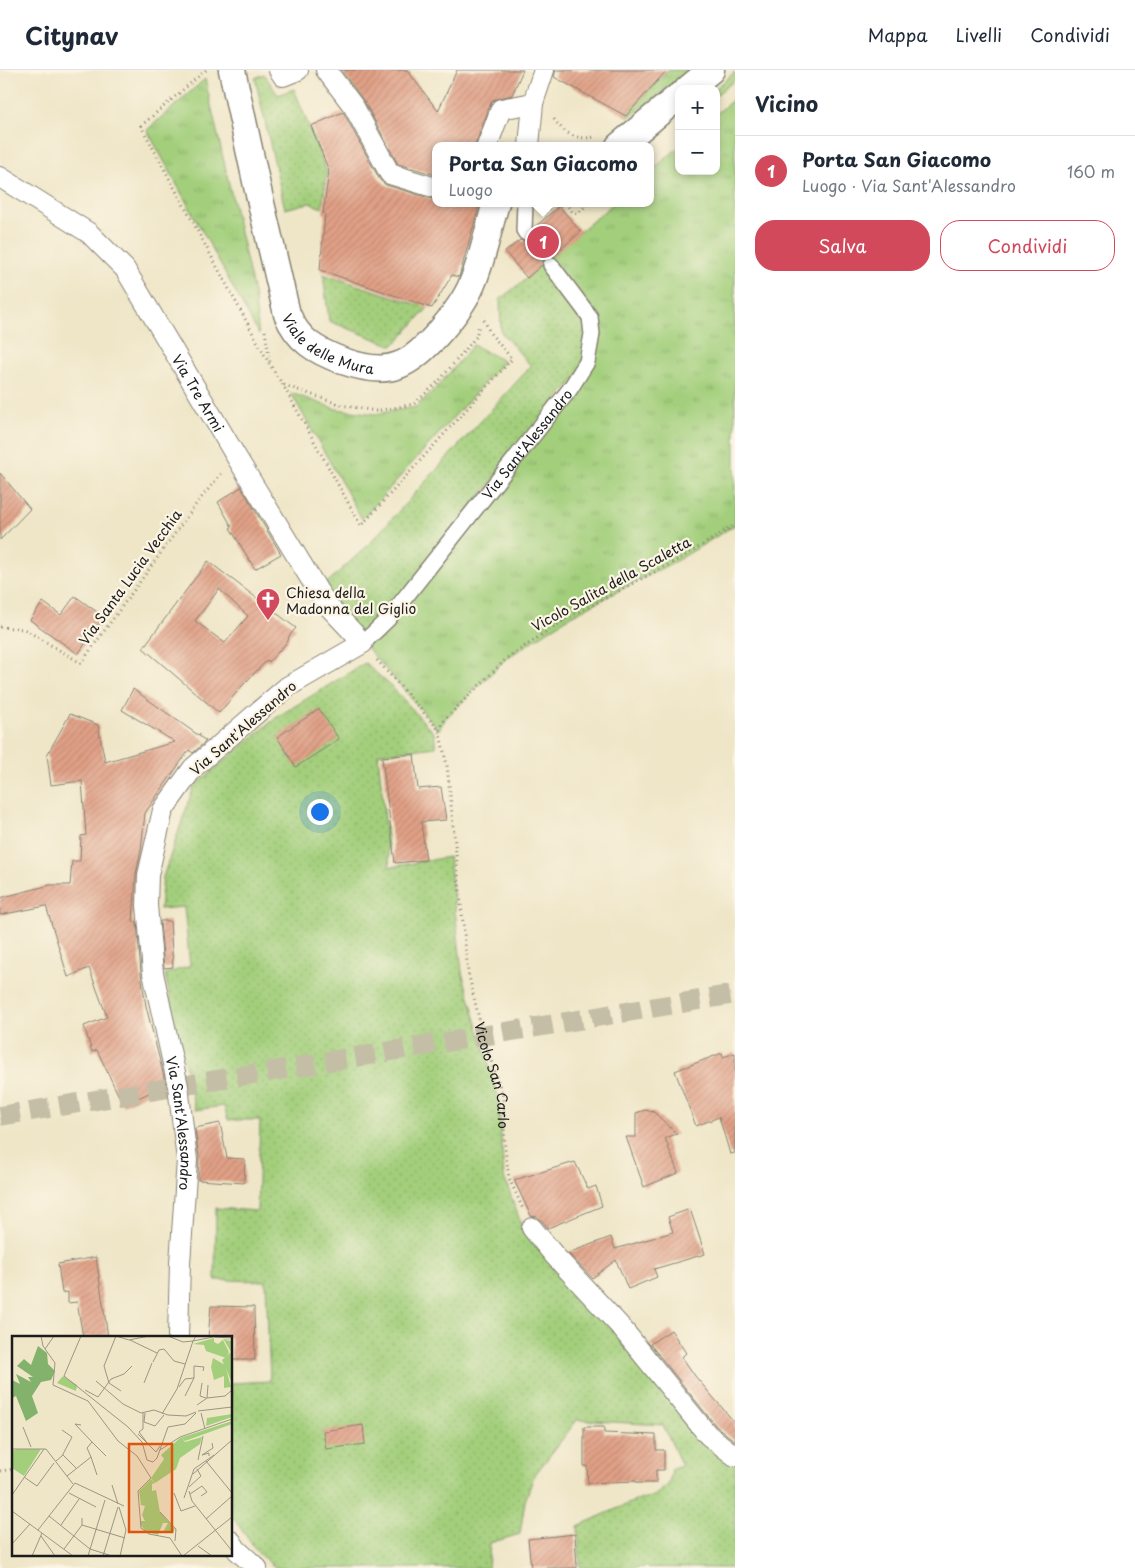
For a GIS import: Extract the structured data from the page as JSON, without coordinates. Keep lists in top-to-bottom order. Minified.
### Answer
{"streets":{"street":["Viale delle Mura","Via Tre Armi","Via Sant'Alessandro"],"path":["Via Santa Lucia Vecchia","Vicolo Salita della Scaletta","Vicolo San Carlo"]},"crossings":[["Via Tre Armi","Via Sant'Alessandro"],["Via Tre Armi","Via Santa Lucia Vecchia"],["Via Tre Armi","Vicolo San Carlo"],["Via Sant'Alessandro","Vicolo San Carlo"],["Vicolo Salita della Scaletta","Vicolo San Carlo"]],"places":{"church":["Chiesa della Madonna del Giglio"]},"page":{"header":"Citynav","nav":["Mappa","Livelli","Condividi"],"heading":"Vicino","map_buttons":["+","−"],"list":[{"mark":"1","name":"Porta San Giacomo","note":"Luogo · Via Sant'Alessandro","value":"160 m"}],"popup":["Porta San Giacomo","Luogo"],"buttons":["Salva","Condividi"],"pins":"1"}}
